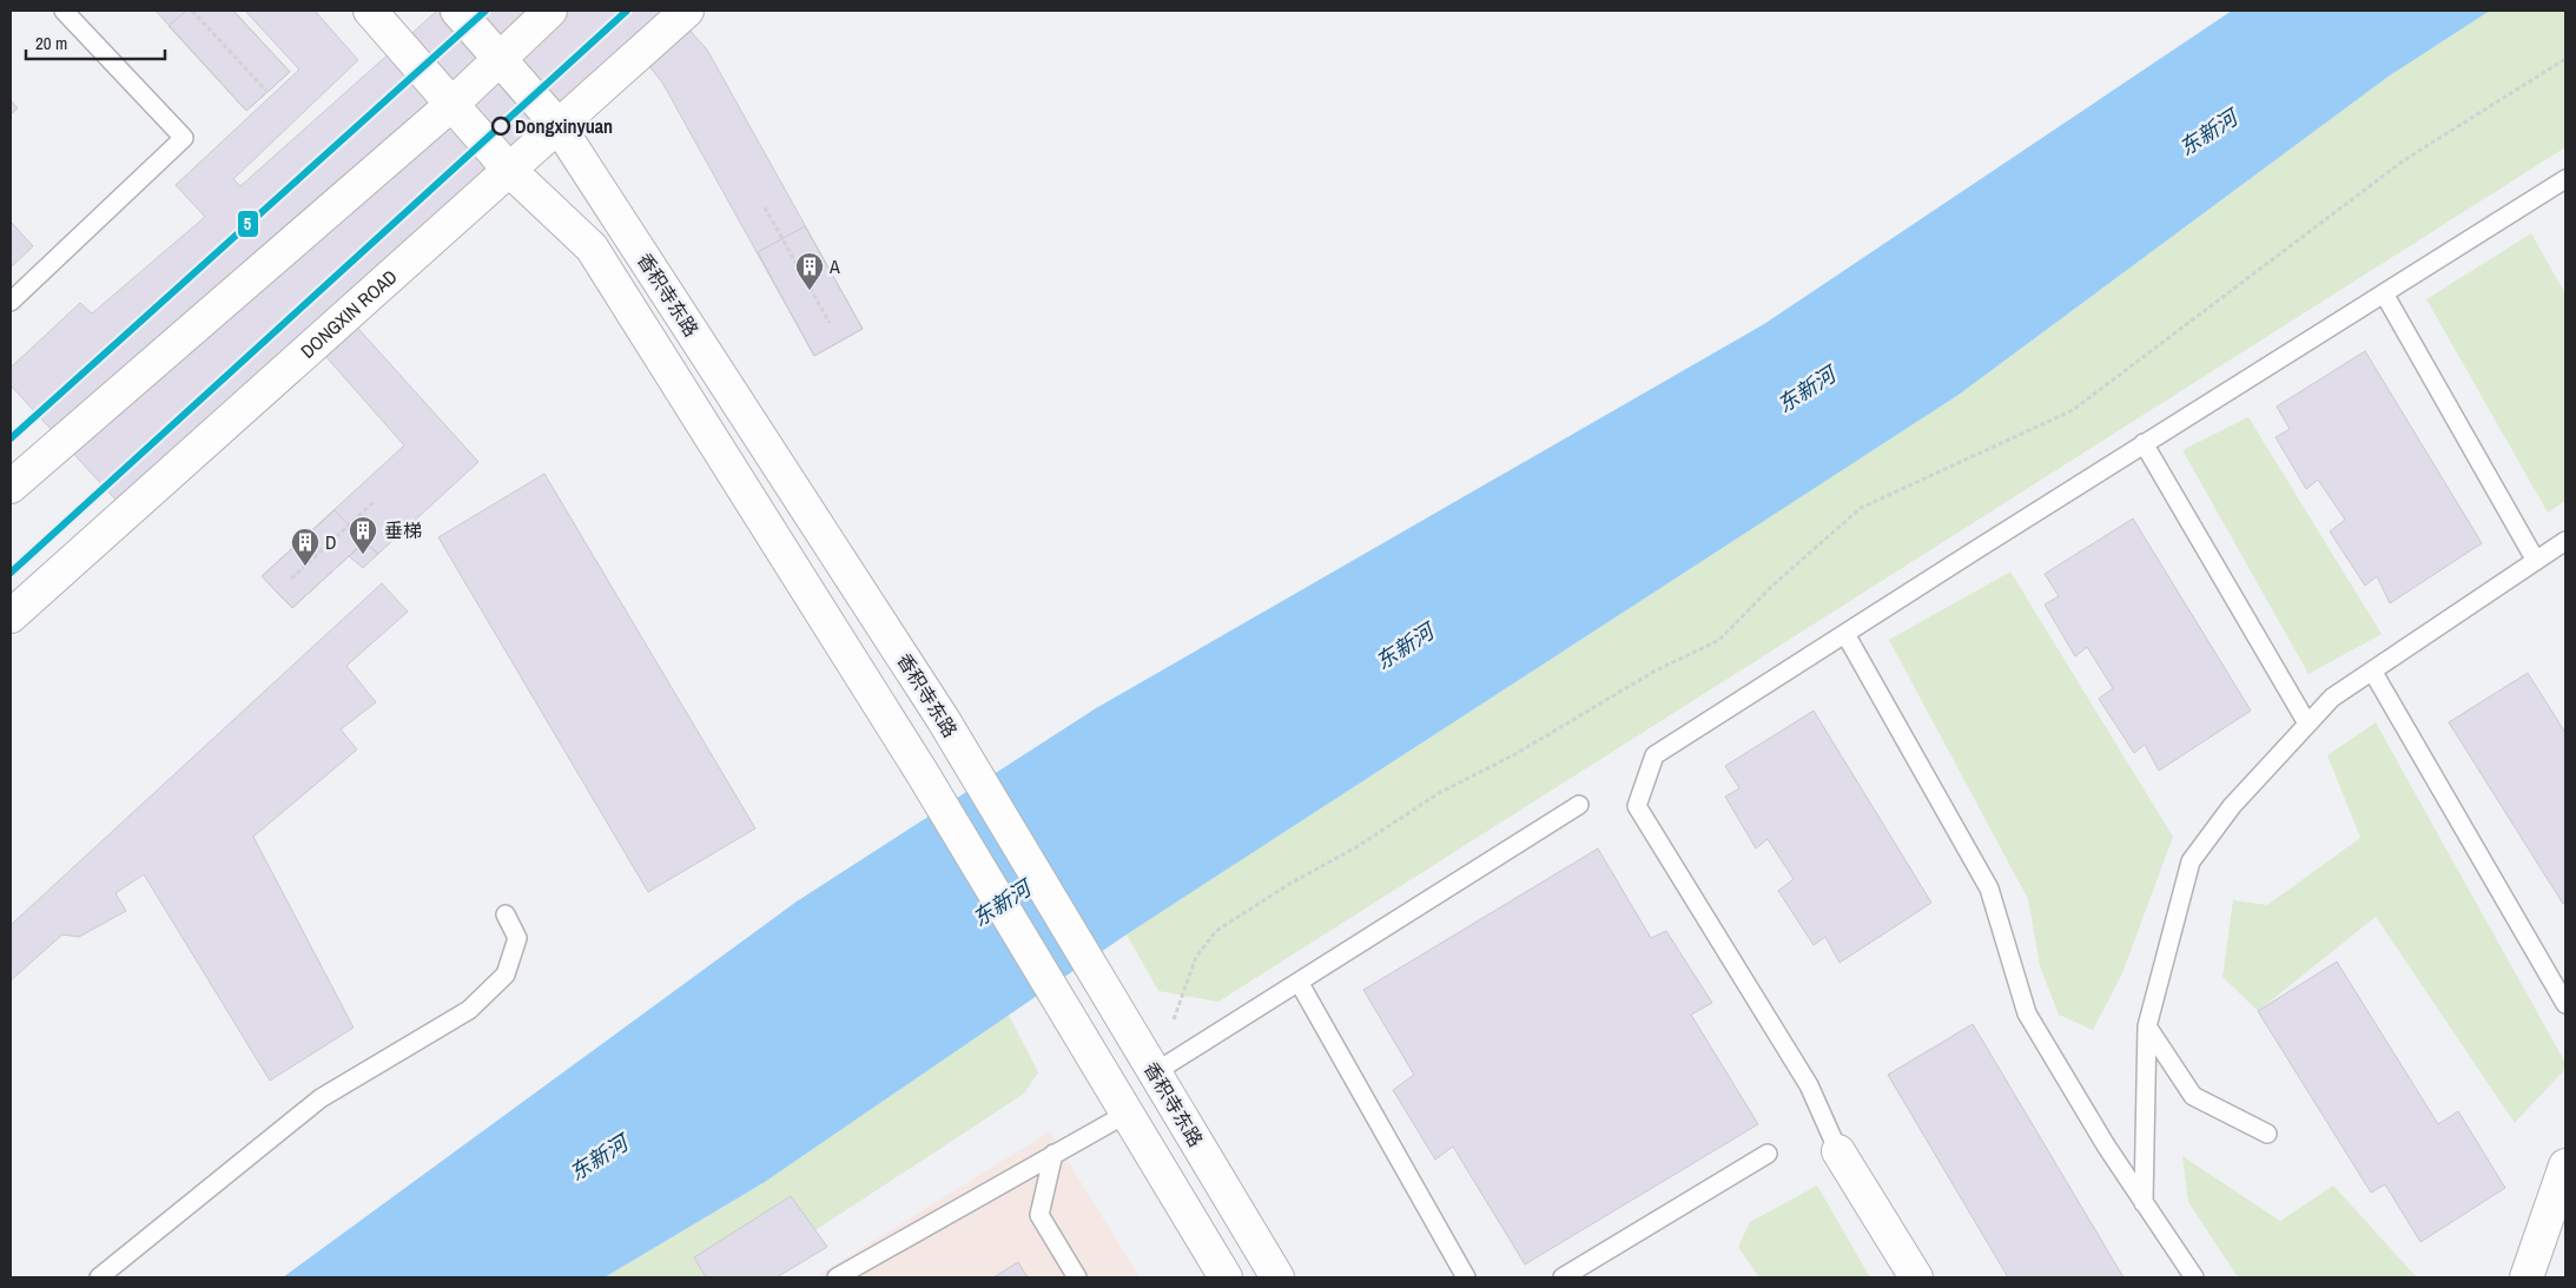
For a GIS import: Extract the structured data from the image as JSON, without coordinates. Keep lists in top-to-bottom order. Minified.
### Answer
{"streets":{"main road":["香积寺东路","DONGXIN ROAD"]},"crossings":[["香积寺东路","DONGXIN ROAD"]],"water":["东新河"],"places":{"other":["Dongxinyuan"],"building":["A","垂梯","D"]},"lines":["transit line 5"],"scale_bar":"20 m"}
